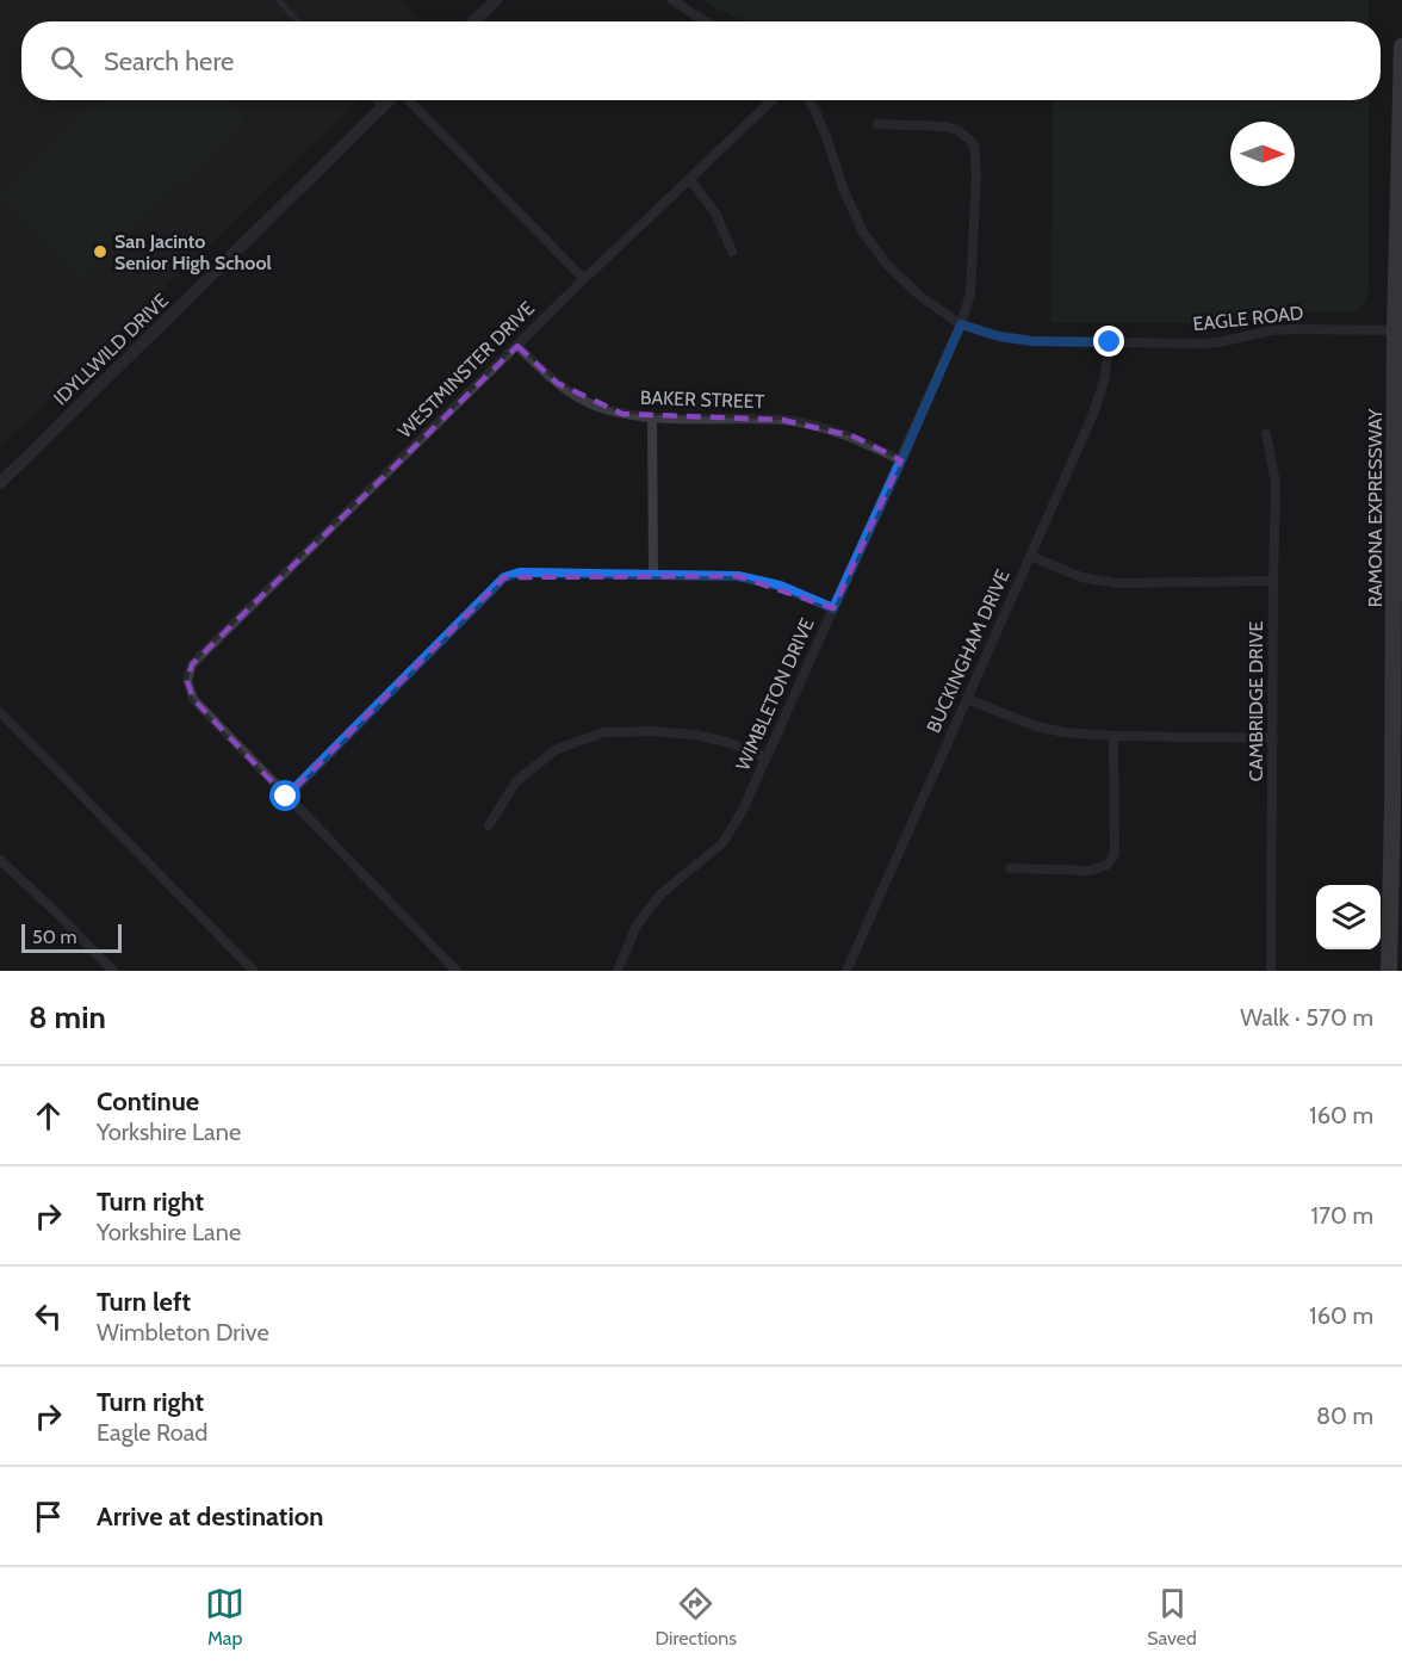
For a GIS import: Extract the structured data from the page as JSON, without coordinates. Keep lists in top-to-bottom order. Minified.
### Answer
{"streets":{"main road":["RAMONA EXPRESSWAY"],"street":["EAGLE ROAD","IDYLLWILD DRIVE","WESTMINSTER DRIVE","BAKER STREET","BUCKINGHAM DRIVE","WIMBLETON DRIVE","CAMBRIDGE DRIVE"]},"crossings":[["EAGLE ROAD","RAMONA EXPRESSWAY"],["EAGLE ROAD","BUCKINGHAM DRIVE"],["EAGLE ROAD","WIMBLETON DRIVE"],["WESTMINSTER DRIVE","BAKER STREET"],["BAKER STREET","WIMBLETON DRIVE"]],"places":["San Jacinto Senior High School"],"scale_bar":"50 m","north":"right","page":{"search":"Search here","scale":"50 m","heading":["8 min","Walk · 570 m"],"list":[["Continue","Yorkshire Lane","160 m"],["Turn right","Yorkshire Lane","170 m"],["Turn left","Wimbleton Drive","160 m"],["Turn right","Eagle Road","80 m"],"Arrive at destination"],"nav":["Map","Directions","Saved"]}}
